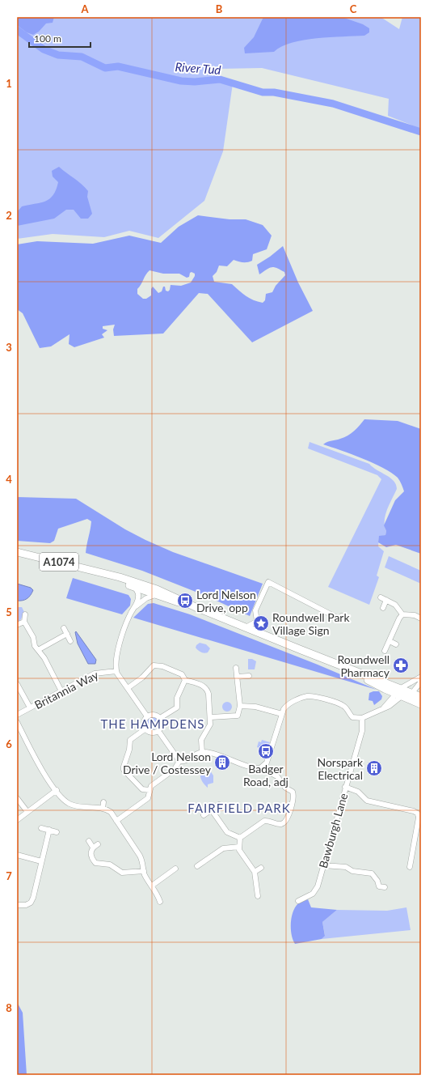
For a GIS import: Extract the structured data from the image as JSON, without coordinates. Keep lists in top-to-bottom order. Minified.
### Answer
{"streets":{"highway":["A1074"],"street":["Britannia Way","Bawburgh Lane"]},"districts":["THE HAMPDENS","FAIRFIELD PARK"],"water":["River Tud"],"places":{"bus stop":["Lord Nelson Drive, opp","Badger Road, adj"],"place":["Roundwell Park Village Sign"],"pharmacy":["Roundwell Pharmacy"],"building":["Lord Nelson Drive / Costessey","Norspark Electrical"]},"scale_bar":"100 m","grid":{"columns":["A","B","C"],"rows":["1","2","3","4","5","6","7","8"]}}
